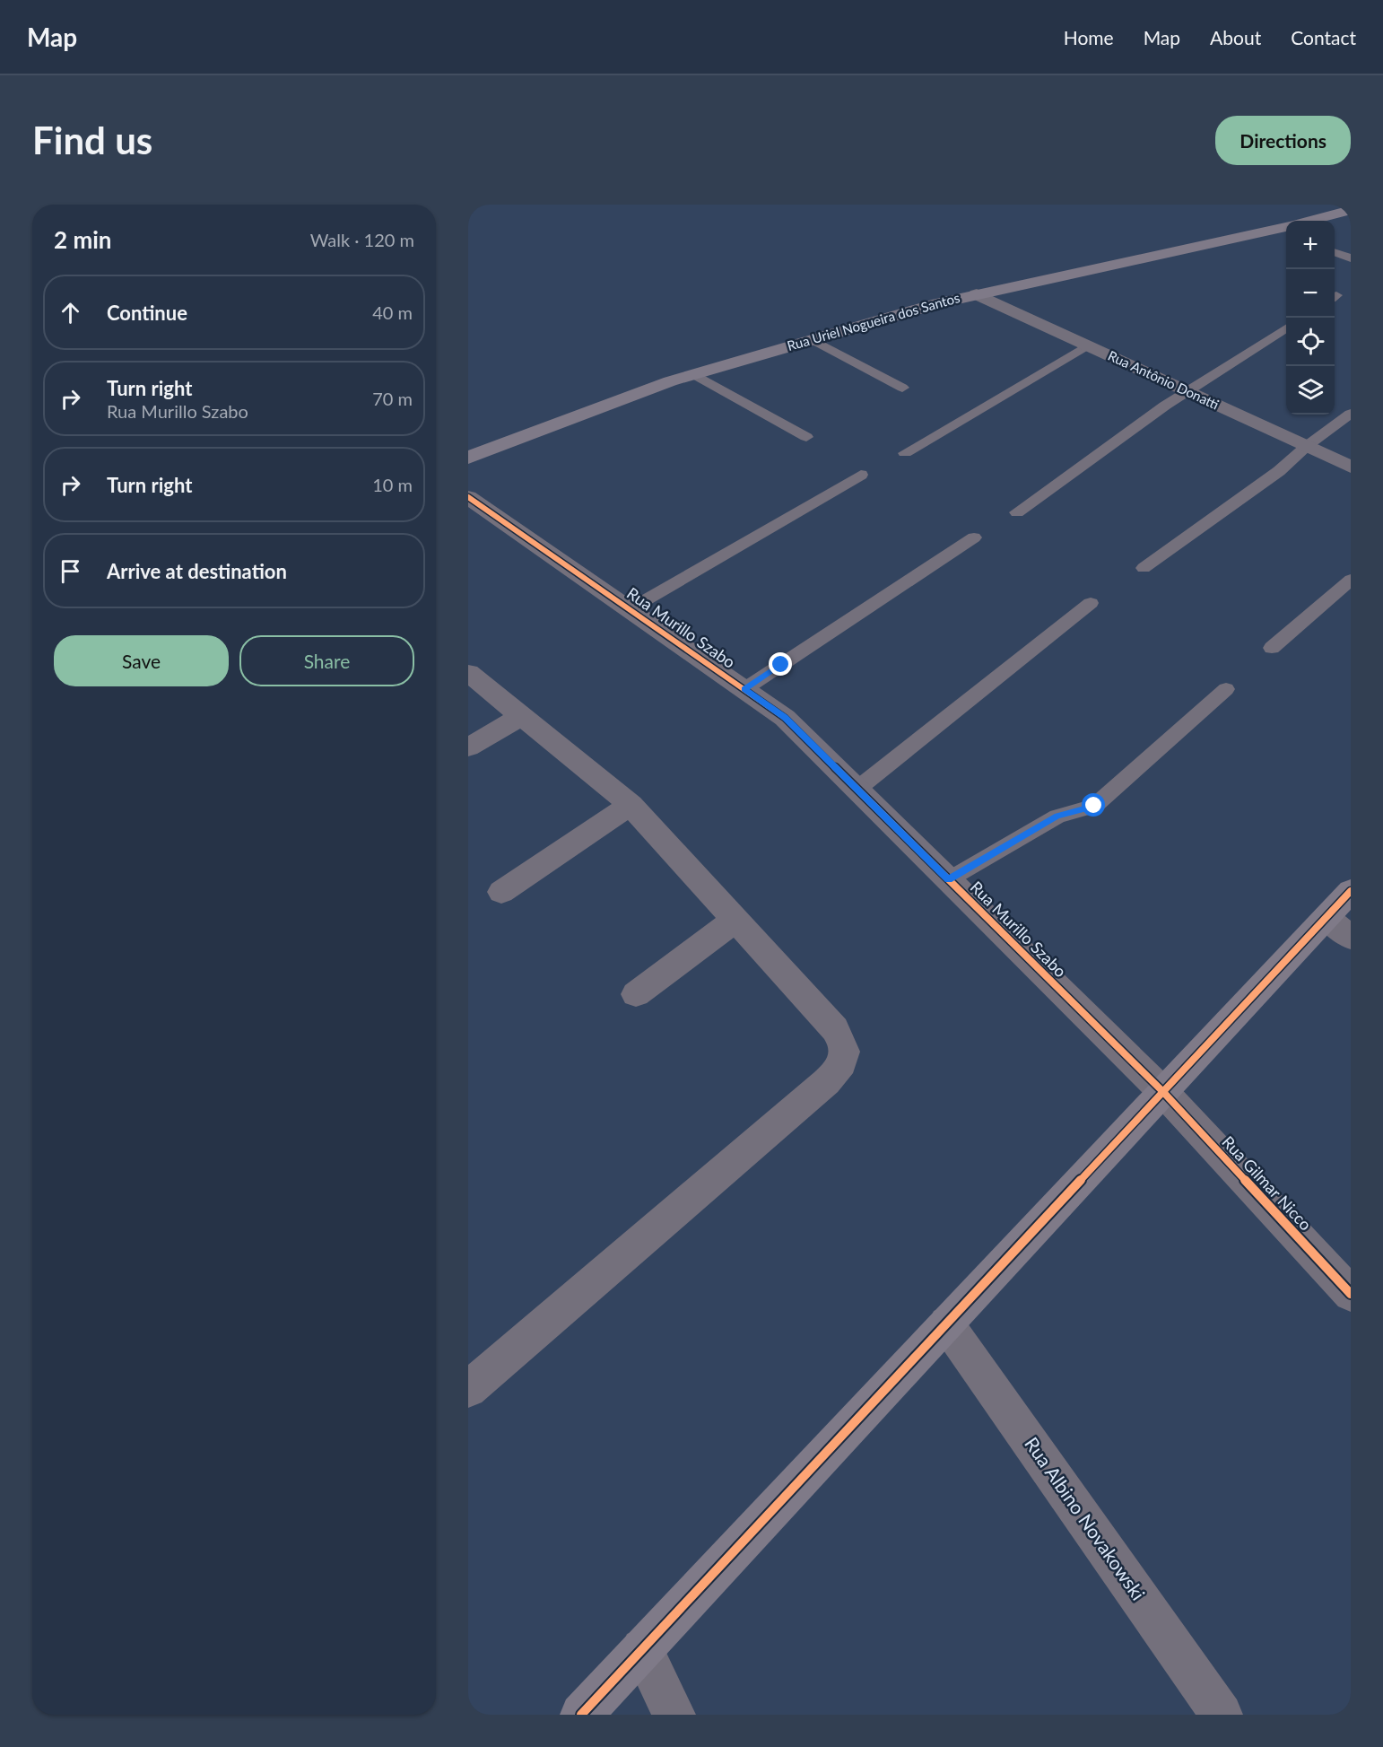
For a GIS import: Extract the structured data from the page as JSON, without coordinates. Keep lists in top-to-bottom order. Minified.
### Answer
{"streets":{"street":["Rua Uriel Nogueira dos Santos","Rua Antônio Donatti","Rua Murillo Szabo","Rua Gilmar Nicco","Rua Albino Novakowski"]},"crossings":[["Rua Uriel Nogueira dos Santos","Rua Antônio Donatti"],["Rua Murillo Szabo","Rua Gilmar Nicco"]],"page":{"header":"Map","nav":["Home","Map","About","Contact"],"buttons":["Directions",["Save","Share"]],"title":"Find us","heading":["2 min","Walk · 120 m"],"map_buttons":["+","−"],"list":[["Continue","40 m"],["Turn right","Rua Murillo Szabo","70 m"],["Turn right","10 m"],"Arrive at destination"]}}
